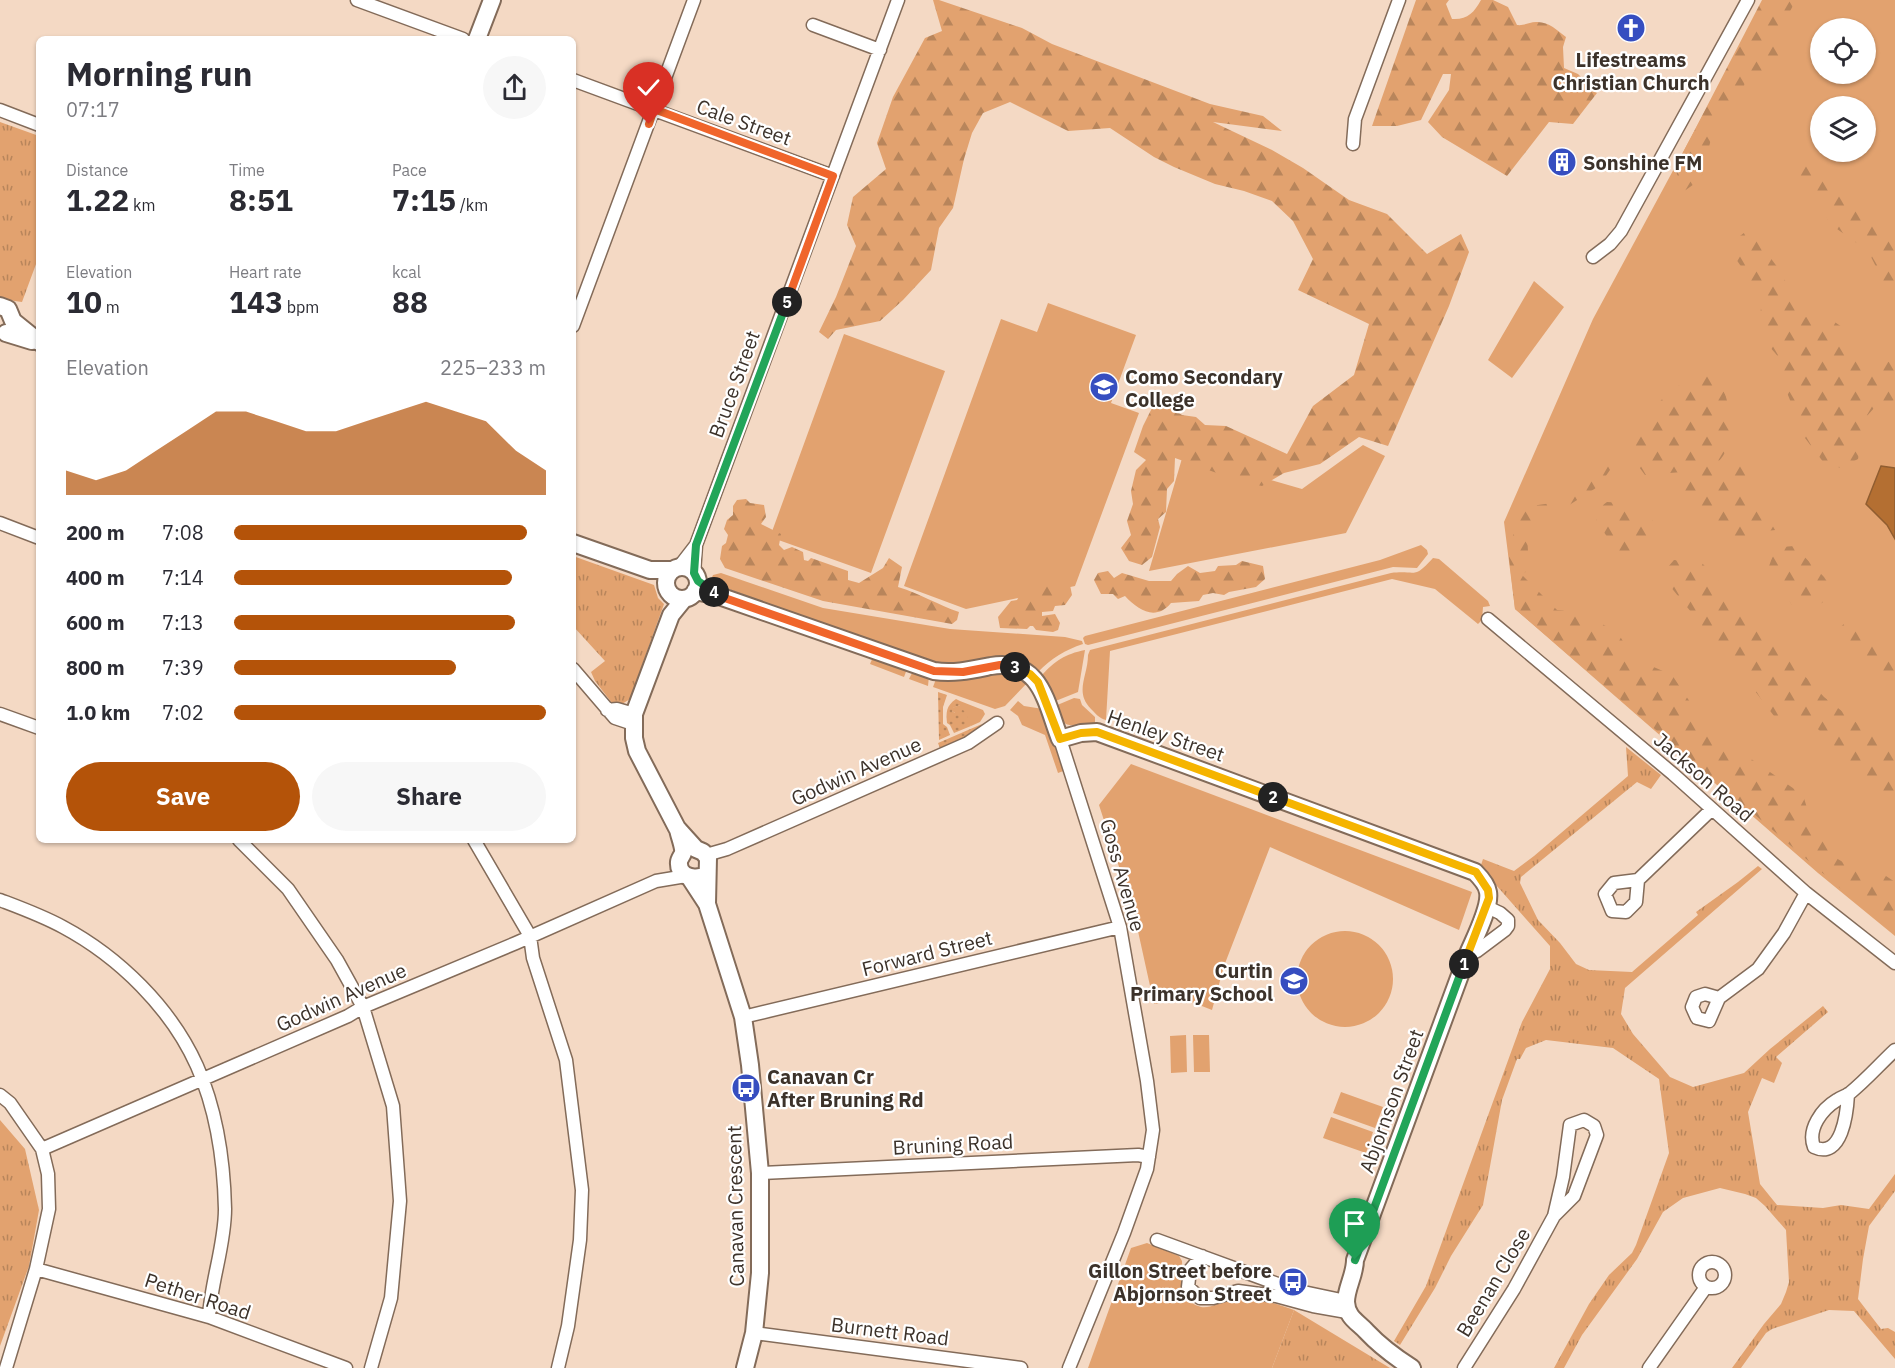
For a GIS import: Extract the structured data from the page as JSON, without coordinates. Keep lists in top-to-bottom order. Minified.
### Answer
{"streets":{"street":["Cale Street","Bruce Street","Henley Street","Godwin Avenue","Jackson Road","Goss Avenue","Forward Street","Abjornson Street","Bruning Road","Canavan Crescent","Beenan Close","Pether Road","Burnett Road"]},"crossings":[["Cale Street","Bruce Street"],["Henley Street","Goss Avenue"],["Henley Street","Abjornson Street"],["Godwin Avenue","Canavan Crescent"],["Goss Avenue","Forward Street"],["Goss Avenue","Bruning Road"],["Forward Street","Canavan Crescent"],["Bruning Road","Canavan Crescent"],["Canavan Crescent","Burnett Road"]],"places":{"church":["Lifestreams Christian Church"],"building":["Sonshine FM"],"school or university":["Como Secondary College","Curtin Primary School"],"bus stop":["Canavan Cr After Bruning Rd","Gillon Street before Abjornson Street"]},"page":{"heading":["Morning run","07:17"],"stats":[["Distance","1.22 km"],["Time","8:51"],["Pace","7:15 /km"],["Elevation","10 m"],["Heart rate","143 bpm"],["kcal","88"]],"pins":["5","4","3","2","1"],"chart":["Elevation","225–233 m"],"list":[{"name":"200 m","note":"7:08"},{"name":"400 m","note":"7:14"},{"name":"600 m","note":"7:13"},{"name":"800 m","note":"7:39"},{"name":"1.0 km","note":"7:02"}],"buttons":["Save","Share"]}}
